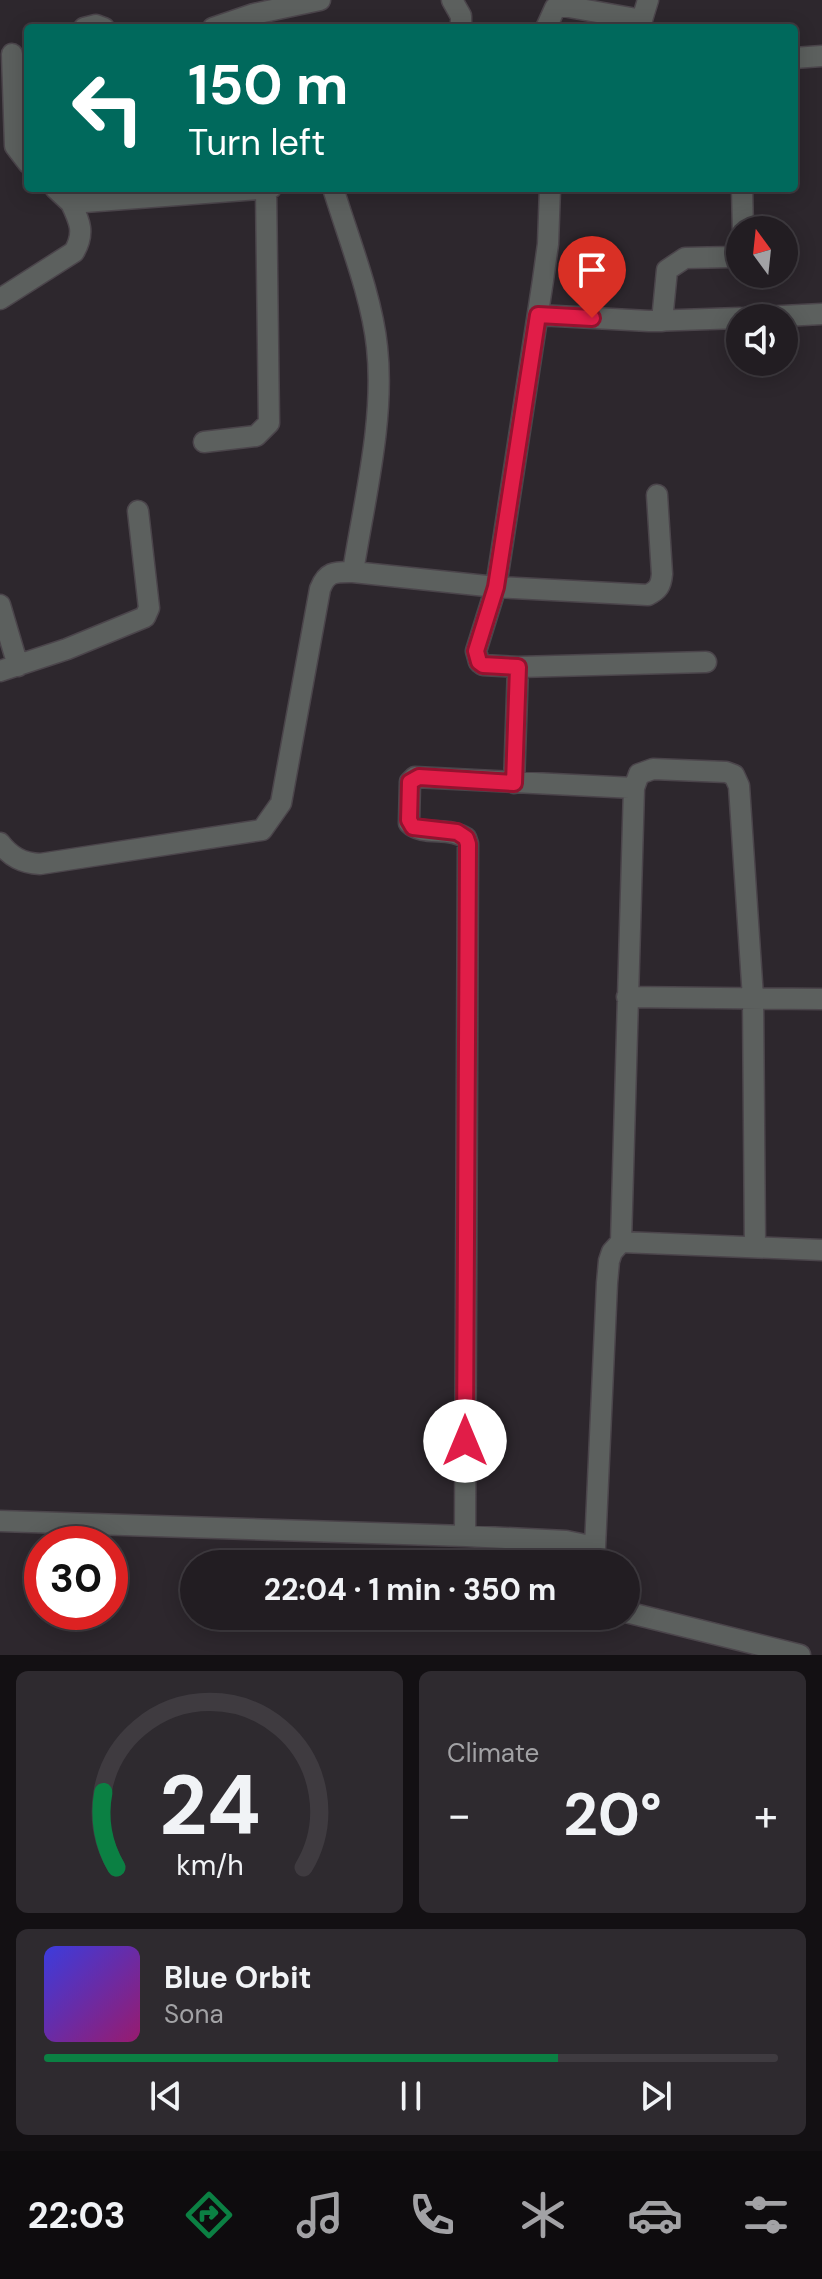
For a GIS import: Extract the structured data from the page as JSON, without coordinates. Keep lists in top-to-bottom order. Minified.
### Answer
{"north":"top","page":{"turn":["150 m","Turn left"],"limit":"30","trip":"22:04 · 1 min · 350 m","tile":"Climate","heat":["−","20°","+"],"song":["Blue Orbit","Sona"],"tabs":"22:03","gauge":["24","km/h"]}}
